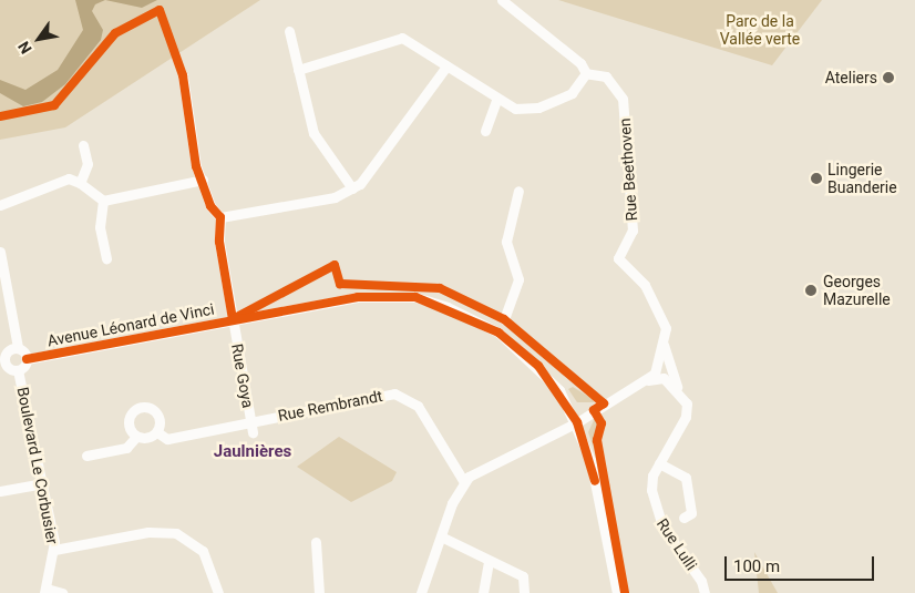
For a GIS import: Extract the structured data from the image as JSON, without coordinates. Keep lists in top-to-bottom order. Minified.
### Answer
{"streets":{"street":["Rue Beethoven","Avenue Léonard de Vinci","Rue Goya","Rue Rembrandt","Boulevard Le Corbusier","Rue Lulli"]},"crossings":[["Avenue Léonard de Vinci","Rue Goya"],["Rue Goya","Rue Rembrandt"]],"districts":["Jaulnières"],"parks":["Parc de la Vallée verte"],"places":["Ateliers","Lingerie Buanderie","Georges Mazurelle"],"scale_bar":"100 m","north":"bottom left"}
